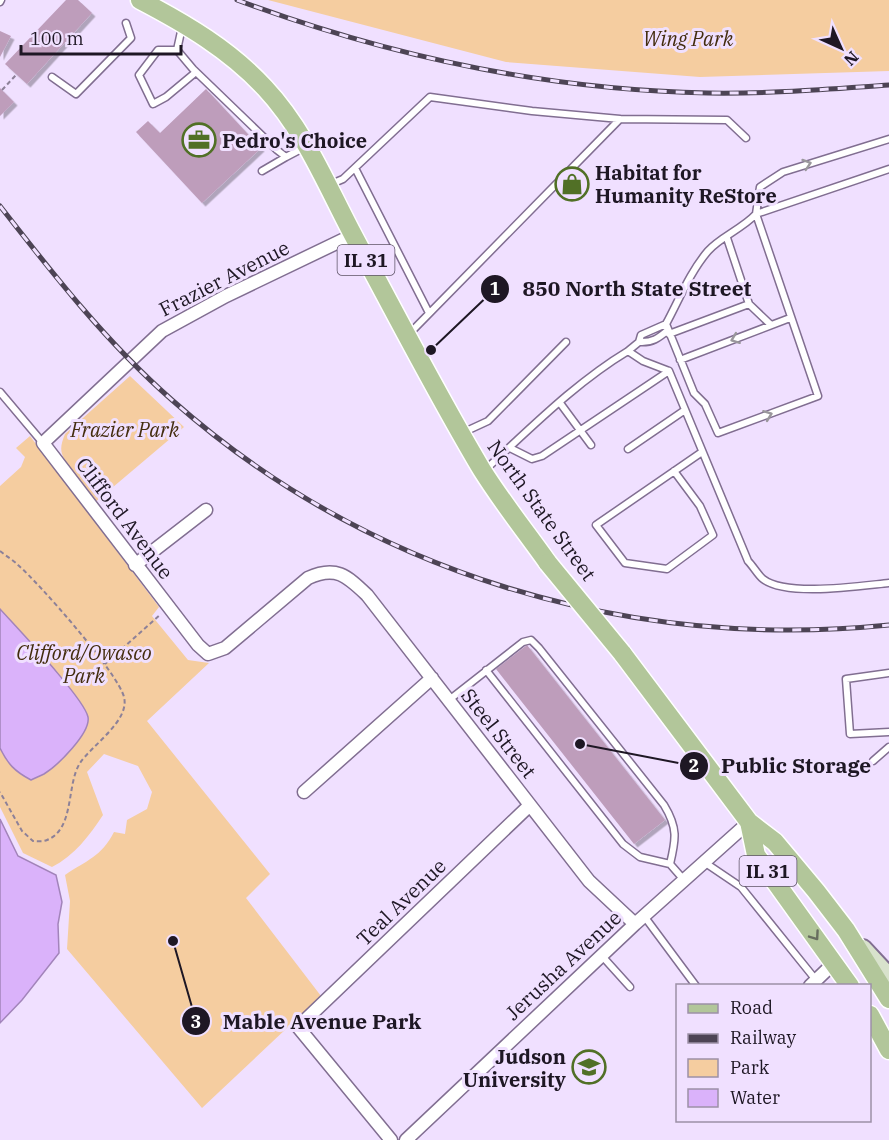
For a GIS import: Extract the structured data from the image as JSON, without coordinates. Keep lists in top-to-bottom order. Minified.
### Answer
{"streets":{"main road":["IL 31","North State Street"],"street":["Frazier Avenue","Clifford Avenue","Steel Street","Teal Avenue","Jerusha Avenue"]},"crossings":[["Frazier Avenue","North State Street"],["Frazier Avenue","Clifford Avenue"],["North State Street","Jerusha Avenue"],["Clifford Avenue","Steel Street"],["Steel Street","Teal Avenue"],["Steel Street","Jerusha Avenue"]],"parks":["Wing Park","Frazier Park","Clifford/Owasco Park"],"places":{"office":["Pedro's Choice"],"shop":["Habitat for Humanity ReStore"],"other":["850 North State Street","Public Storage","Mable Avenue Park"],"school or university":["Judson University"]},"legend":["Road","Railway","Park","Water"],"scale_bar":"100 m","north":"bottom right"}
